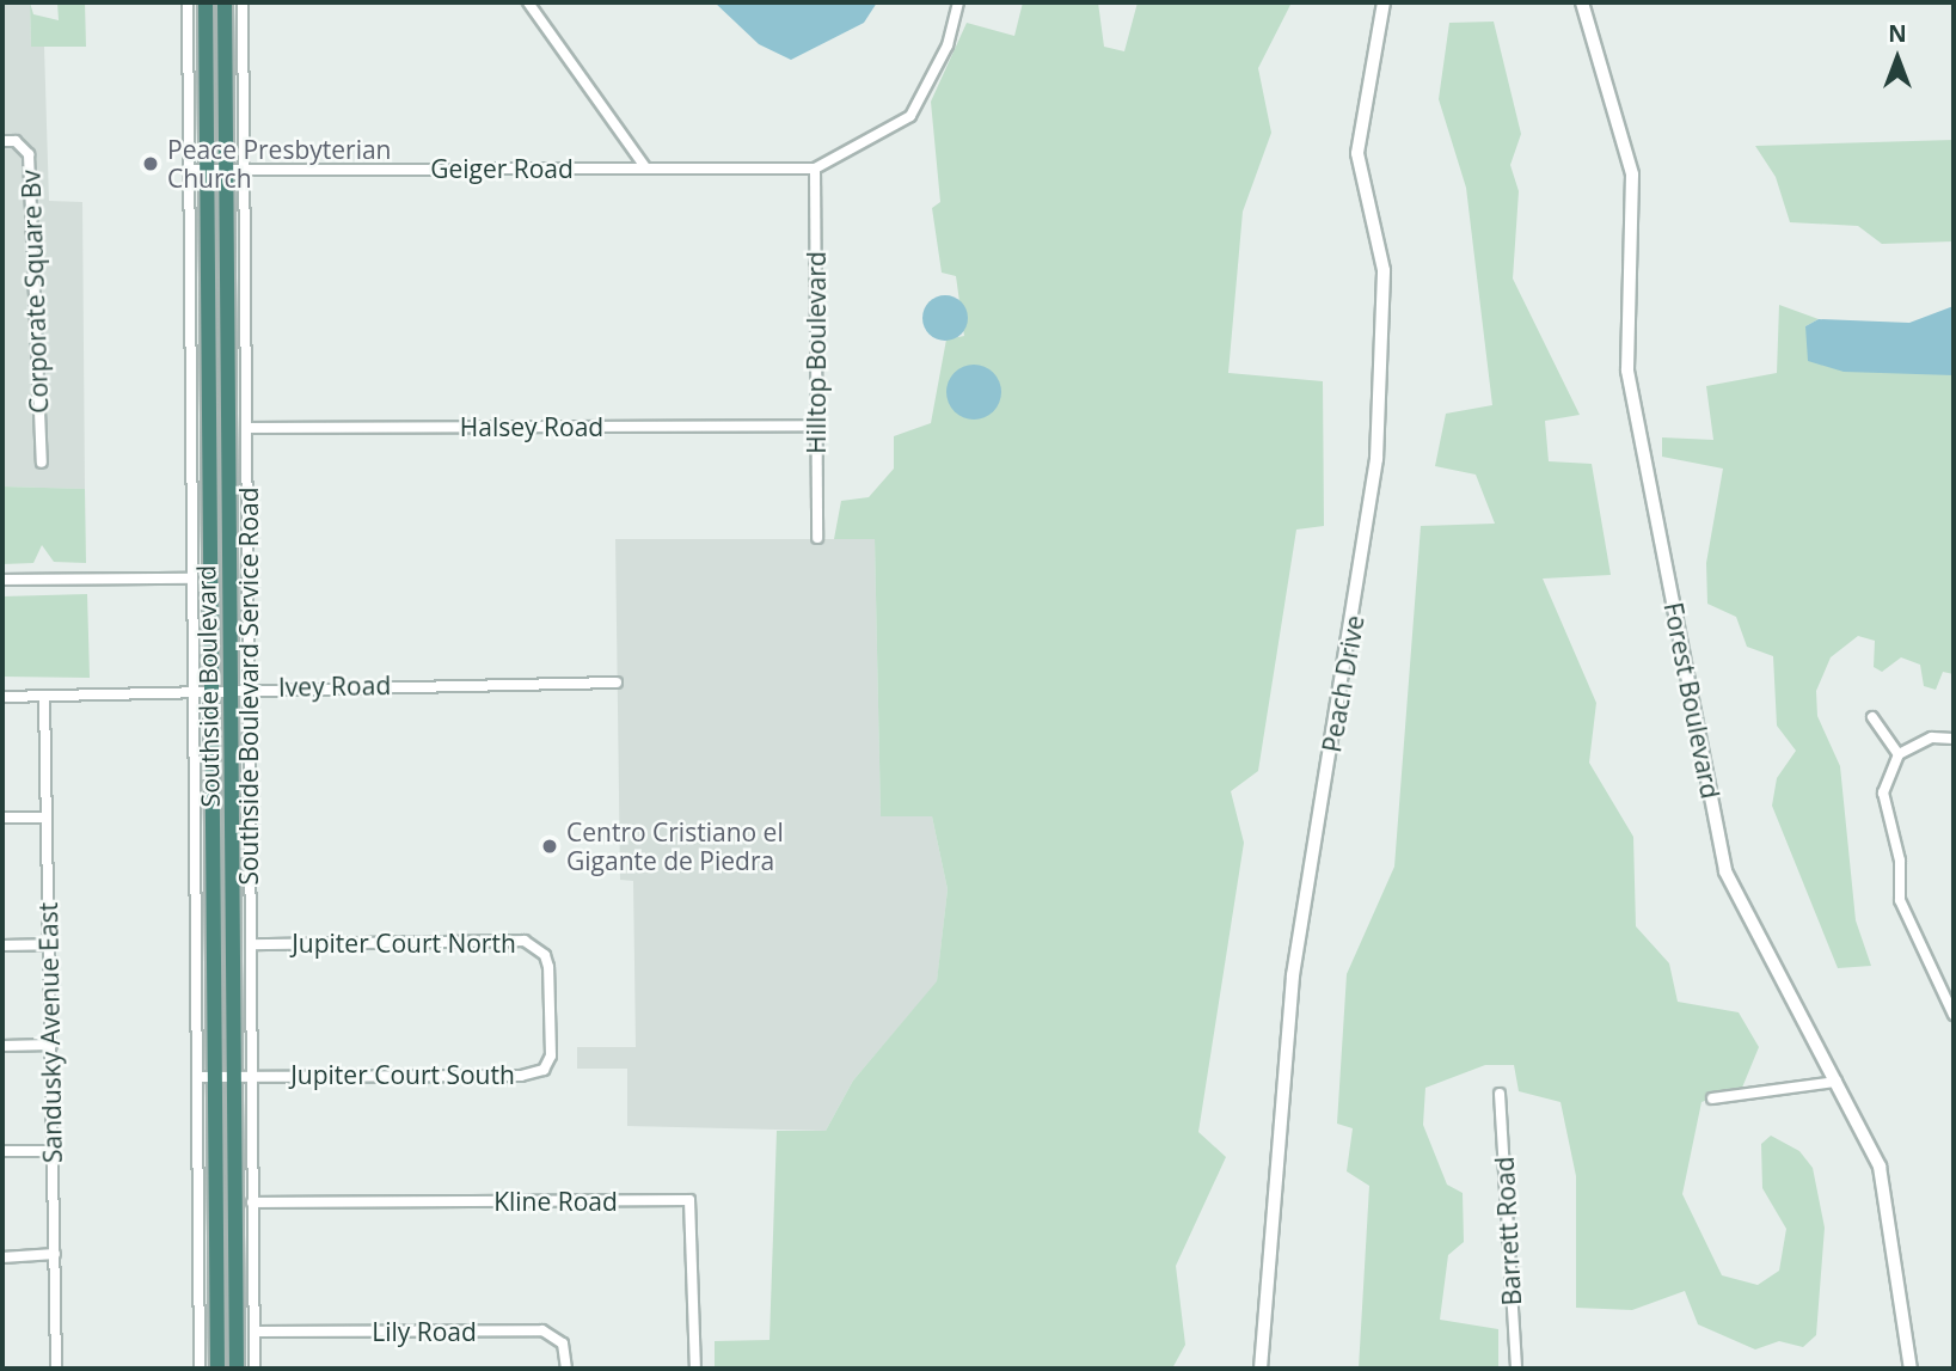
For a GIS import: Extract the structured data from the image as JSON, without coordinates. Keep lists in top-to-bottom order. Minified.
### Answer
{"streets":{"highway":["Southside Boulevard"],"main road":["Peach Drive"],"street":["Geiger Road","Corporate Square Bv","Hilltop Boulevard","Halsey Road","Southside Boulevard Service Road","Ivey Road","Forest Boulevard","Jupiter Court North","Sandusky Avenue East","Jupiter Court South","Kline Road","Barrett Road","Lily Road"]},"crossings":[["Geiger Road","Hilltop Boulevard"],["Geiger Road","Southside Boulevard"],["Geiger Road","Southside Boulevard Service Road"],["Hilltop Boulevard","Halsey Road"],["Halsey Road","Southside Boulevard Service Road"],["Southside Boulevard","Ivey Road"],["Southside Boulevard","Jupiter Court South"],["Southside Boulevard Service Road","Ivey Road"],["Southside Boulevard Service Road","Jupiter Court North"],["Southside Boulevard Service Road","Jupiter Court South"],["Southside Boulevard Service Road","Kline Road"],["Southside Boulevard Service Road","Lily Road"],["Ivey Road","Sandusky Avenue East"],["Jupiter Court North","Jupiter Court South"]],"places":["Peace Presbyterian Church","Centro Cristiano el Gigante de Piedra"],"north":"top"}
